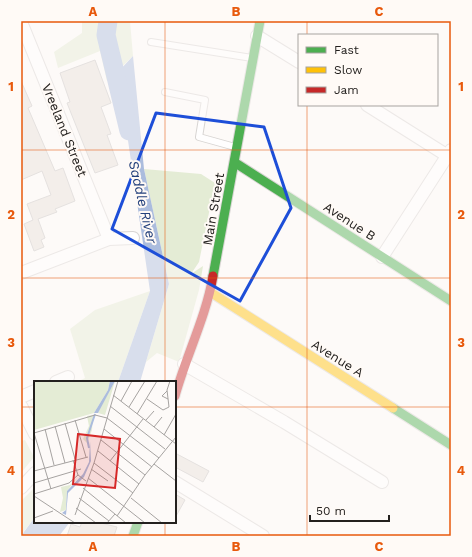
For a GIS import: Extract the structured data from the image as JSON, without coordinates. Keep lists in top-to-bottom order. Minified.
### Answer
{"streets":{"street":["Vreeland Street","Main Street","Avenue B","Avenue A"]},"crossings":[["Main Street","Avenue B"],["Main Street","Avenue A"]],"water":["Saddle River"],"legend":["Fast","Slow","Jam"],"scale_bar":"50 m","grid":{"columns":["A","B","C"],"rows":["1","2","3","4"]}}
